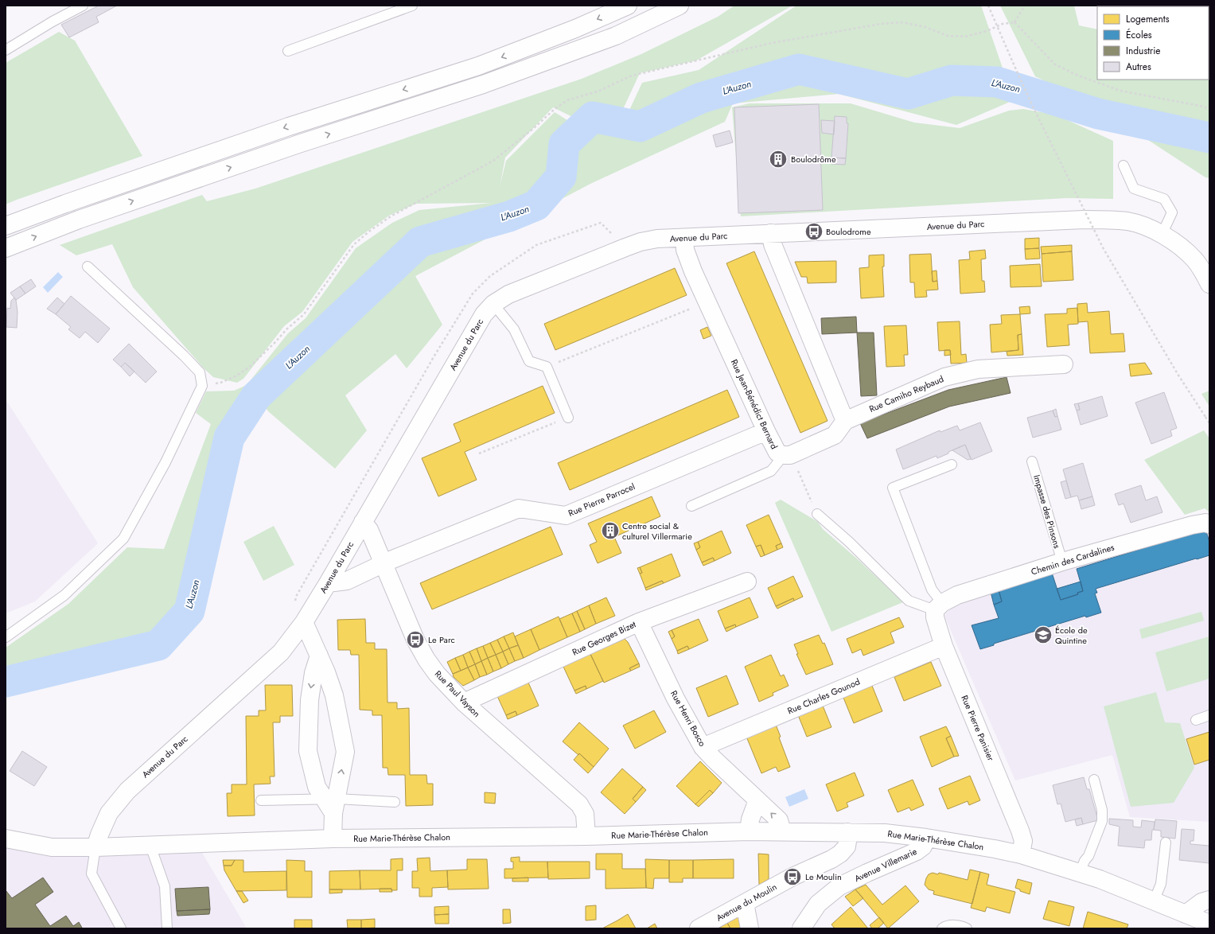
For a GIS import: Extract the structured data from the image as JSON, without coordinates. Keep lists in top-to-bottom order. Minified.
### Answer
{"streets":{"street":["Avenue du Parc","Rue Camiho Reybaud","Rue Jean-Bénédict Bernard","Rue Pierre Parrocel","Chemin des Cardalines","Rue Georges Bizet","Rue Paul Vayson","Rue Charles Gounod","Rue Henri Bosco","Rue Pierre Panisier","Rue Marie-Thérèse Chalon","Avenue Villemarie","Avenue du Moulin"],"lane":["Impasse des Pinsons"]},"crossings":[["Avenue du Parc","Rue Jean-Bénédict Bernard"],["Avenue du Parc","Rue Pierre Parrocel"],["Avenue du Parc","Rue Paul Vayson"],["Avenue du Parc","Rue Marie-Thérèse Chalon"],["Rue Jean-Bénédict Bernard","Rue Pierre Parrocel"],["Rue Pierre Parrocel","Rue Paul Vayson"],["Impasse des Pinsons","Chemin des Cardalines"],["Chemin des Cardalines","Rue Pierre Panisier"],["Rue Georges Bizet","Rue Paul Vayson"],["Rue Georges Bizet","Rue Henri Bosco"],["Rue Paul Vayson","Rue Marie-Thérèse Chalon"],["Rue Charles Gounod","Rue Henri Bosco"],["Rue Charles Gounod","Rue Pierre Panisier"],["Rue Henri Bosco","Rue Marie-Thérèse Chalon"],["Rue Pierre Panisier","Rue Marie-Thérèse Chalon"],["Rue Marie-Thérèse Chalon","Avenue Villemarie"],["Rue Marie-Thérèse Chalon","Avenue du Moulin"]],"water":["L'Auzon"],"places":{"building":["Boulodrôme","Centre social & culturel Villermarie"],"bus stop":["Boulodrome","Le Parc","Le Moulin"],"school or university":["École de Quintine"]},"legend":["Logements","Écoles","Industrie","Autres"]}
